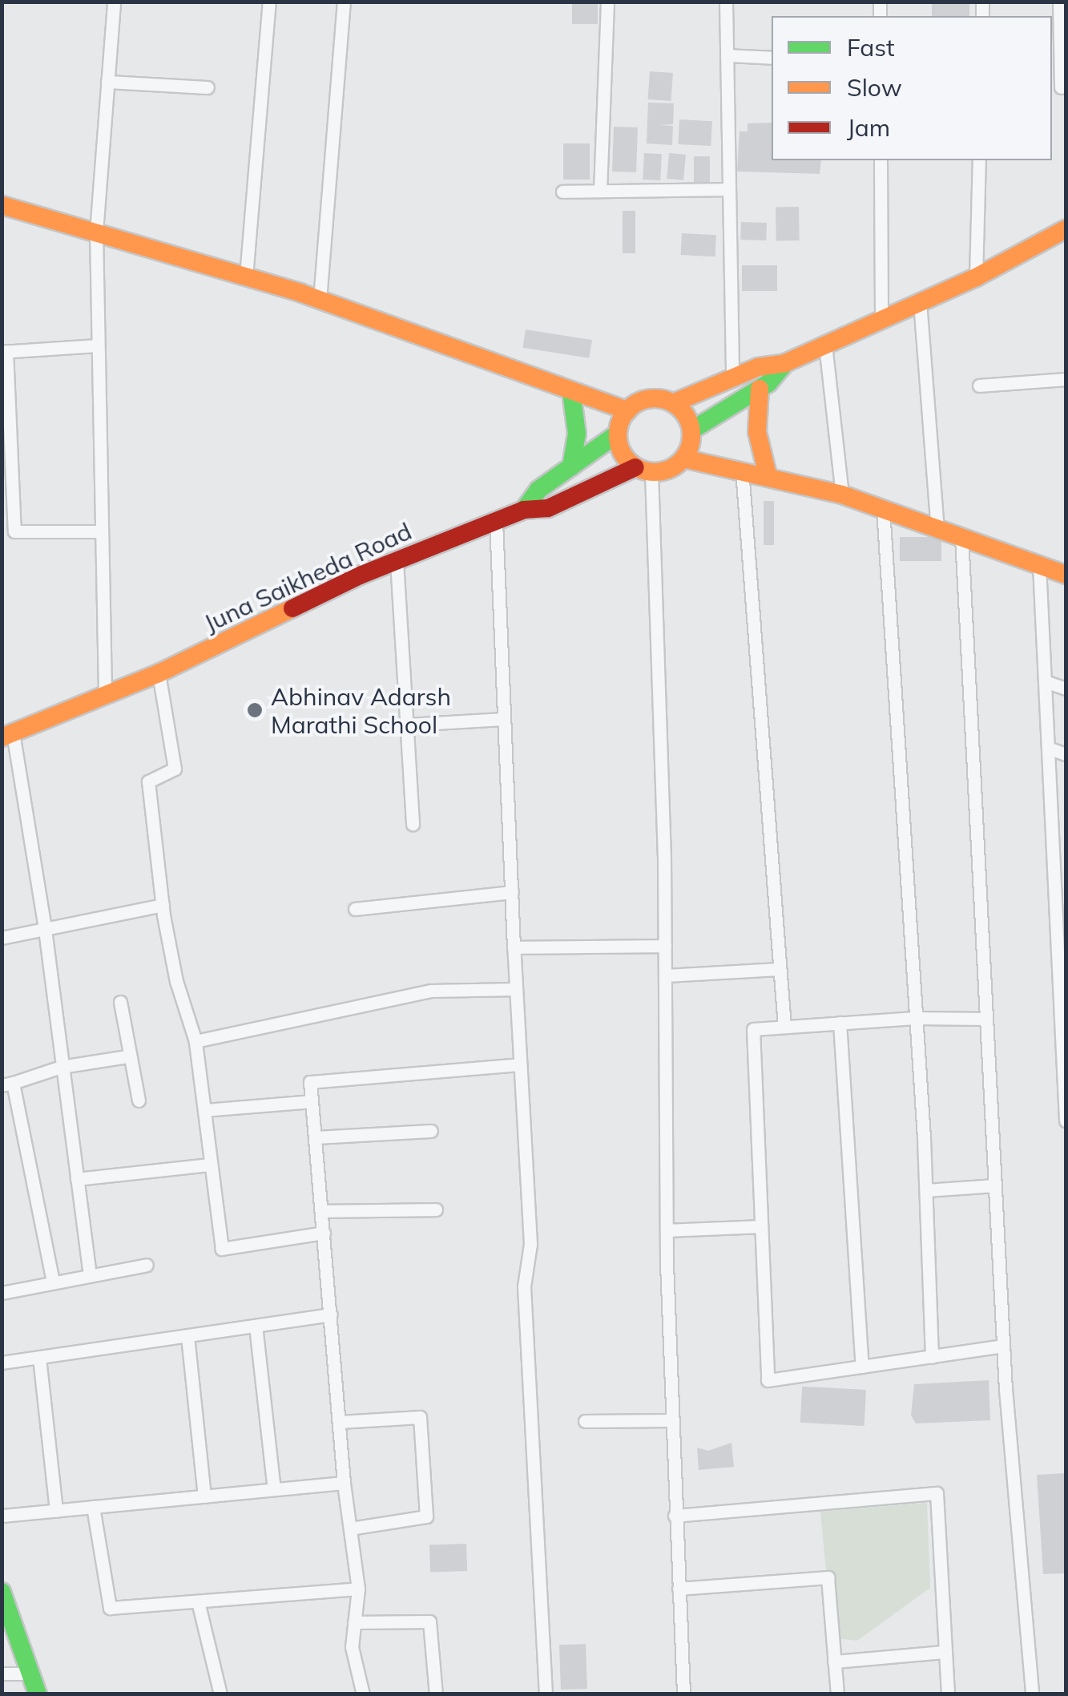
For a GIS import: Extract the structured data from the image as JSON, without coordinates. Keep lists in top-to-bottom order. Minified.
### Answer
{"streets":{"main road":["Juna Saikheda Road"]},"places":["Abhinav Adarsh Marathi School"],"legend":["Fast","Slow","Jam"]}
